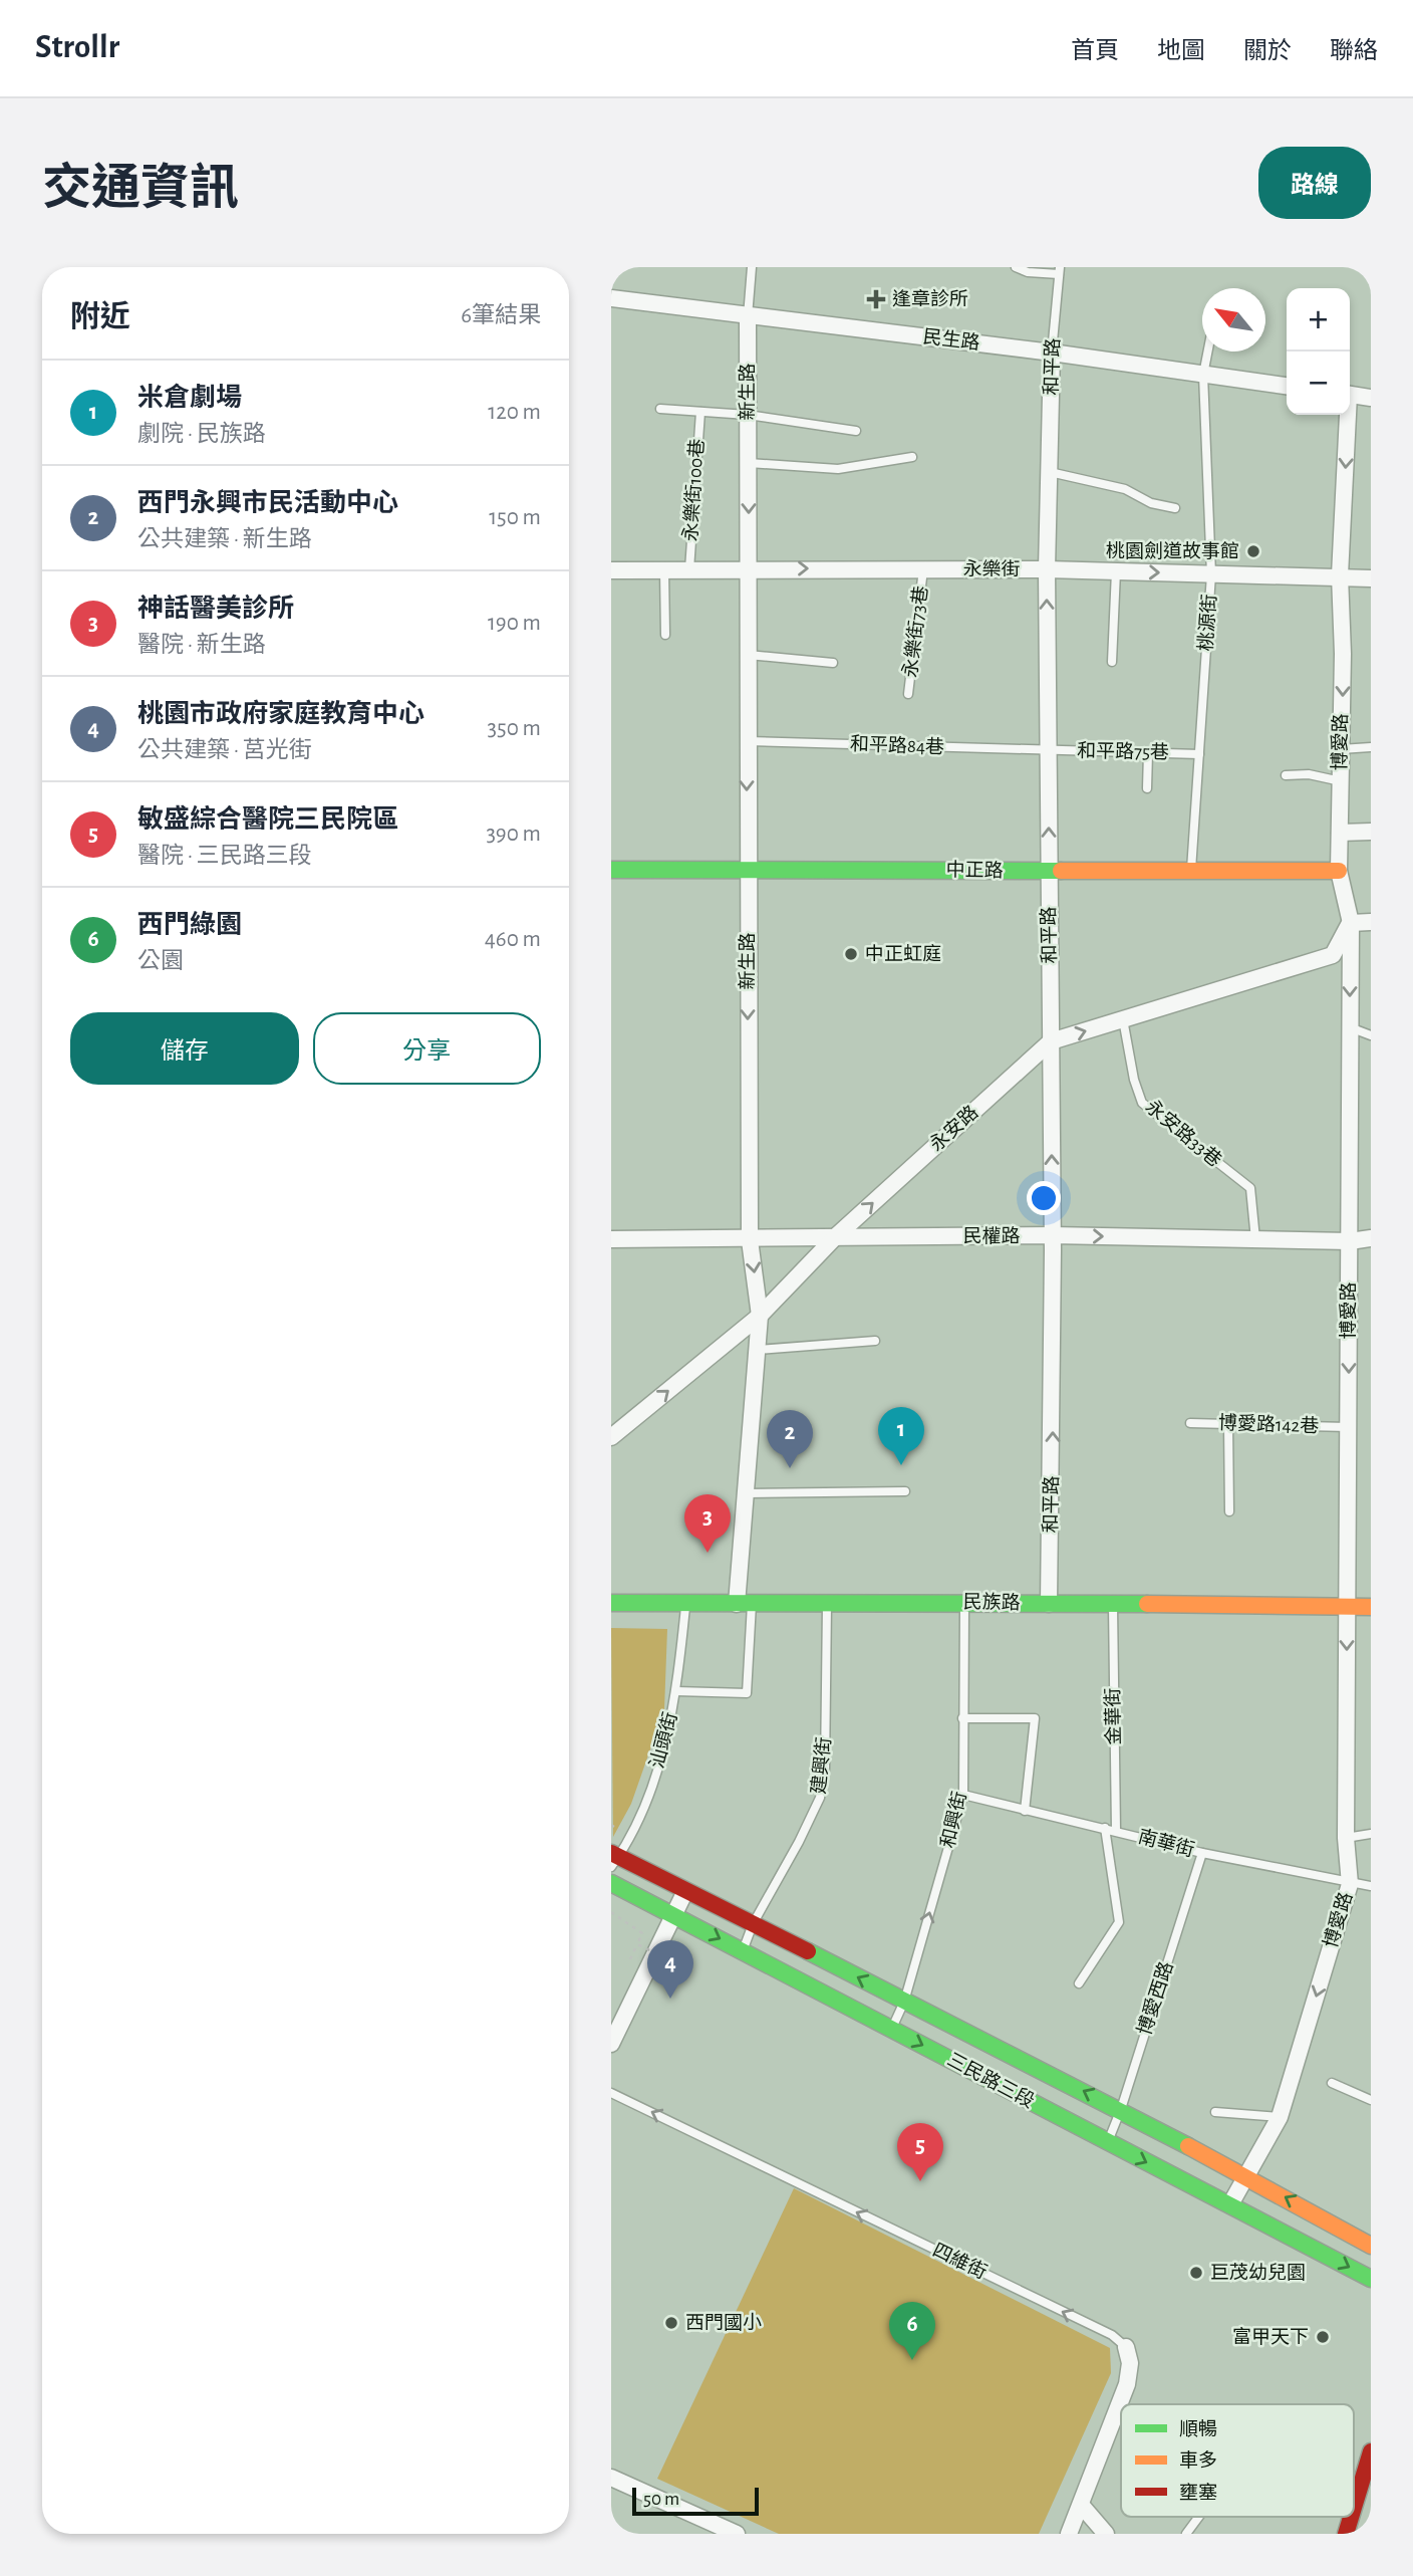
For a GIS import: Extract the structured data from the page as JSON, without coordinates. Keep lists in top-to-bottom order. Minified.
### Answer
{"streets":{"main road":["中正路","民族路","三民路三段"],"street":["民生路","和平路","新生路","永樂街","博愛路","永安路","民權路","四維街"],"lane":["永樂街100巷","桃源街","永樂街73巷","和平路84巷","和平路75巷","永安路33巷","博愛路142巷","金華街","汕頭街","建興街","和興街","南華街","博愛西路"]},"crossings":[["民生路","和平路"],["民生路","新生路"],["民生路","桃源街"],["和平路","永樂街"],["和平路","和平路84巷"],["和平路","和平路75巷"],["和平路","中正路"],["和平路","永安路"],["和平路","民權路"],["和平路","民族路"],["新生路","永樂街"],["新生路","和平路84巷"],["新生路","中正路"],["新生路","永安路"],["新生路","民權路"],["新生路","民族路"],["永樂街100巷","永樂街"],["永樂街","桃源街"],["永樂街","永樂街73巷"],["永樂街","博愛路"],["桃源街","和平路75巷"],["桃源街","中正路"],["博愛路","中正路"],["博愛路","永安路"],["博愛路","民權路"],["博愛路","博愛路142巷"],["博愛路","民族路"],["博愛路","南華街"],["博愛路","三民路三段"],["和平路84巷","和平路75巷"],["永安路","永安路33巷"],["永安路","民權路"],["永安路33巷","民權路"],["民族路","金華街"],["民族路","汕頭街"],["民族路","建興街"],["民族路","和興街"],["金華街","南華街"],["汕頭街","三民路三段"],["建興街","三民路三段"],["和興街","南華街"],["和興街","三民路三段"],["南華街","博愛西路"],["博愛西路","三民路三段"]],"one_way":["和平路","新生路","永樂街","博愛路","永安路","和興街","四維街"],"places":{"health":["逢章診所"],"other":["桃園劍道故事館","中正虹庭","巨茂幼兒園","西門國小","富甲天下"]},"legend":["順暢","車多","壅塞"],"scale_bar":"50 m","north":"top left","page":{"header":"Strollr","nav":["首頁","地圖","關於","聯絡"],"title":"交通資訊","buttons":["路線",["儲存","分享"]],"heading":["附近","6筆結果"],"map_buttons":["+","−"],"list":[{"mark":"1","name":"米倉劇場","note":"劇院 · 民族路","value":"120 m"},{"mark":"2","name":"西門永興市民活動中心","note":"公共建築 · 新生路","value":"150 m"},{"mark":"3","name":"神話醫美診所","note":"醫院 · 新生路","value":"190 m"},{"mark":"4","name":"桃園市政府家庭教育中心","note":"公共建築 · 莒光街","value":"350 m"},{"mark":"5","name":"敏盛綜合醫院三民院區","note":"醫院 · 三民路三段","value":"390 m"},{"mark":"6","name":"西門綠園","note":"公園","value":"460 m"}],"pins":["1","2","3","4","5","6"],"scale":"50 m"}}
